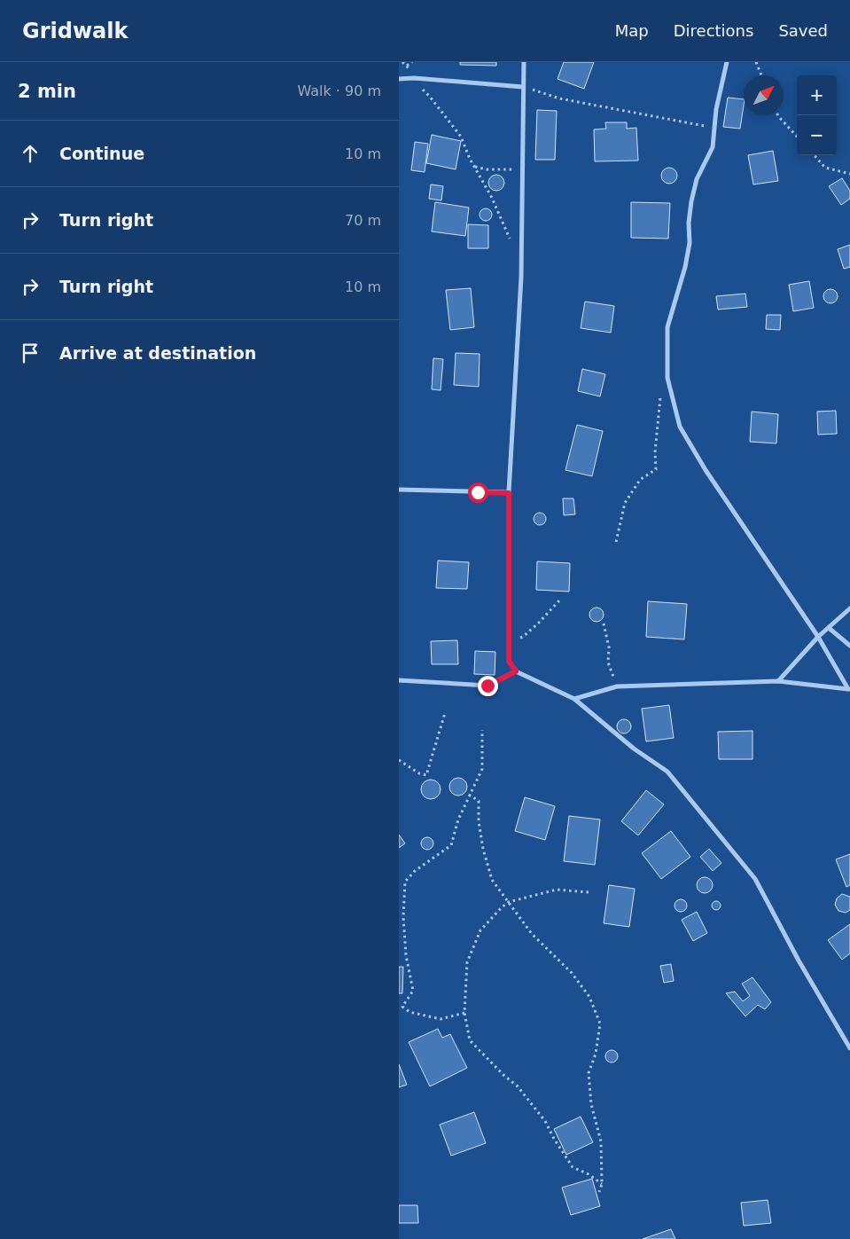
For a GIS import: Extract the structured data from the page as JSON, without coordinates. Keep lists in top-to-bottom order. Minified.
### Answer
{"north":"top right","page":{"header":"Gridwalk","nav":["Map","Directions","Saved"],"heading":["2 min","Walk · 90 m"],"map_buttons":["+","−"],"list":[["Continue","10 m"],["Turn right","70 m"],["Turn right","10 m"],"Arrive at destination"]}}
